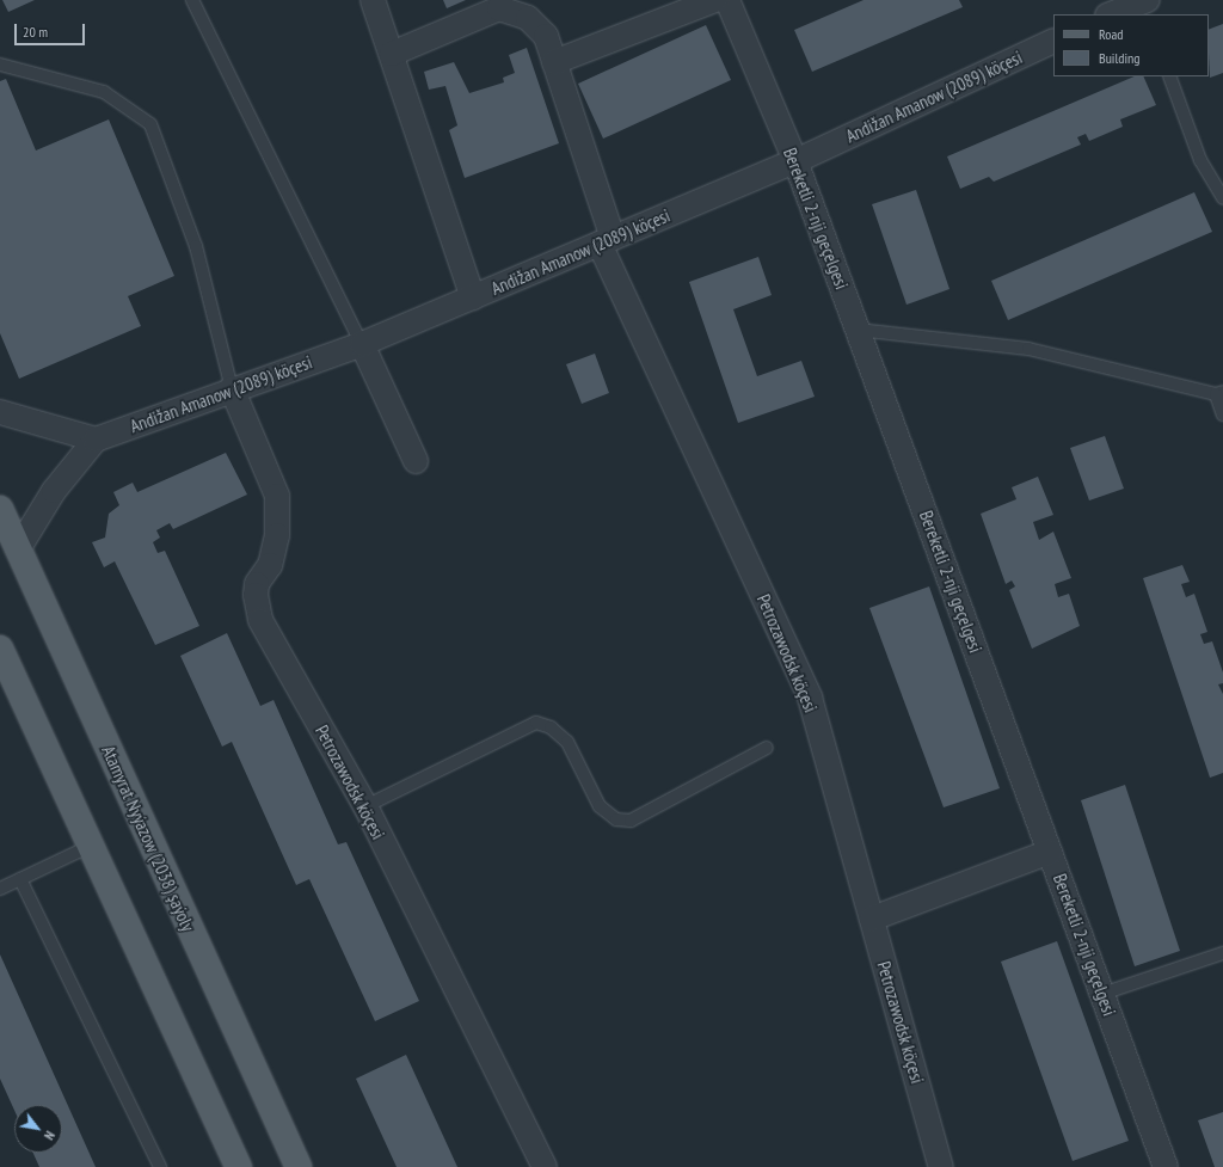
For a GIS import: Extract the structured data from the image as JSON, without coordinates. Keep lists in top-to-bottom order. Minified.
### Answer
{"streets":{"main road":["Atamyrat Nyýazow (2038) şaýoly"],"street":["Andižan Amanow (2089) köçesi","Bereketli 2-nji geçelgesi","Petrozawodsk köçesi"]},"crossings":[["Andižan Amanow (2089) köçesi","Bereketli 2-nji geçelgesi"],["Andižan Amanow (2089) köçesi","Petrozawodsk köçesi"]],"legend":["Road","Building"],"scale_bar":"20 m","north":"bottom right"}
